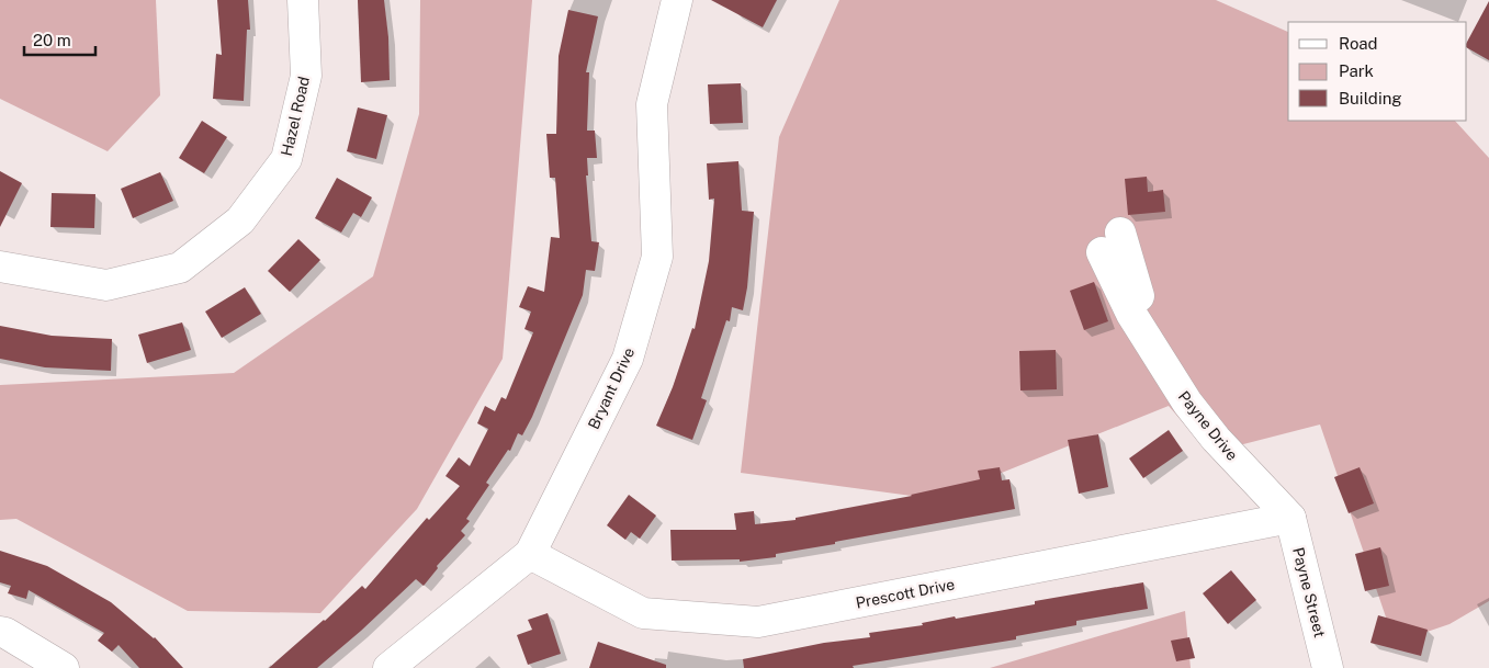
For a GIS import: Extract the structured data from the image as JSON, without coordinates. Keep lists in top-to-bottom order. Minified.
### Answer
{"streets":{"street":["Hazel Road","Bryant Drive","Payne Drive","Payne Street","Prescott Drive"]},"crossings":[["Bryant Drive","Prescott Drive"],["Payne Drive","Payne Street"],["Payne Drive","Prescott Drive"],["Payne Street","Prescott Drive"]],"legend":["Road","Park","Building"],"scale_bar":"20 m"}
